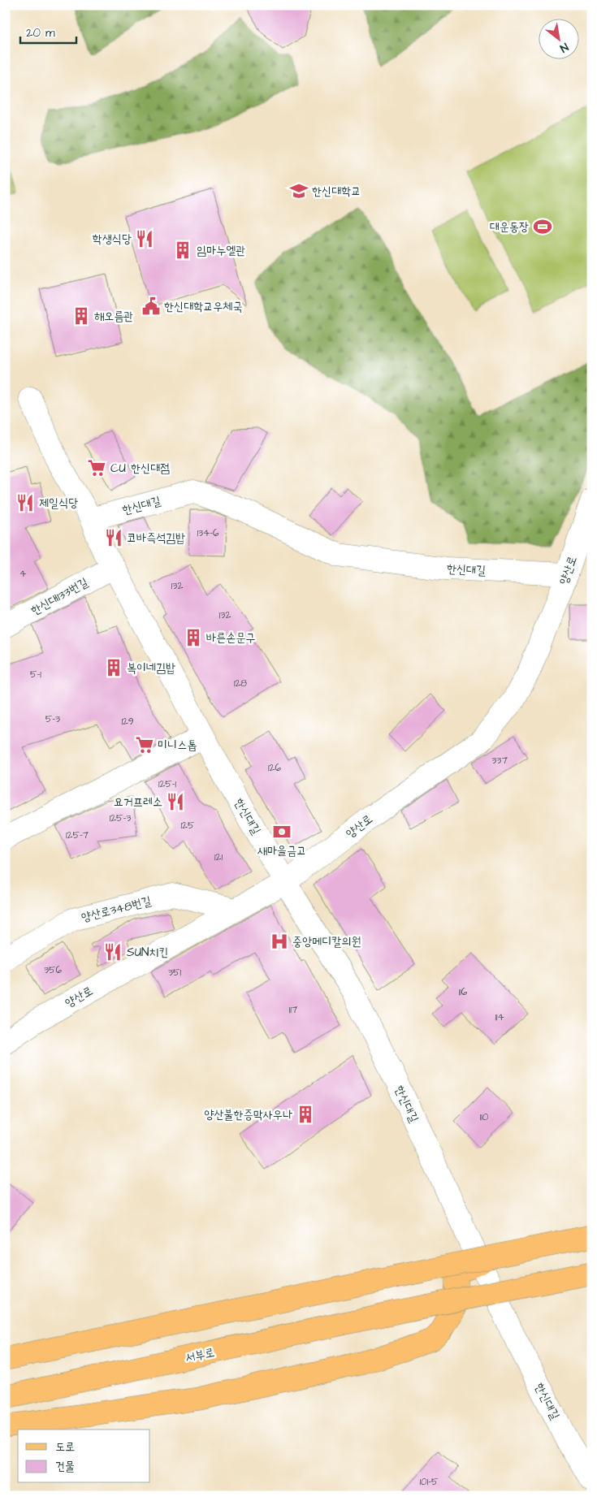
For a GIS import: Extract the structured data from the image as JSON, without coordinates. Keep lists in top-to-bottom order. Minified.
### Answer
{"streets":{"main road":["서부로"],"street":["한신대길","양산로","한신대133번길","양산로348번길"]},"crossings":[["한신대길","양산로"],["한신대길","한신대133번길"],["양산로","양산로348번길"]],"places":{"school or university":["한신대학교"],"sports":["대운동장"],"restaurant":["학생식당","제일식당","코바즉석김밥","요거프레소","SUN치킨"],"building":["임마누엘관","해오름관","바른손문구","복이네김밥","양산불한증막사우나"],"public building":["한신대학교우체국"],"supermarket":["CU 한신대점","미니스톱"],"bank":["새마을금고"],"hospital":["중앙메디칼의원"]},"house_numbers":["134-6","4","132","132","5-1","128","5-3","129","337","126","125-1","125-3","125","125-7","121","356","351","116","117","114","110","101-5"],"legend":["도로","건물"],"scale_bar":"20 m","north":"bottom right"}
